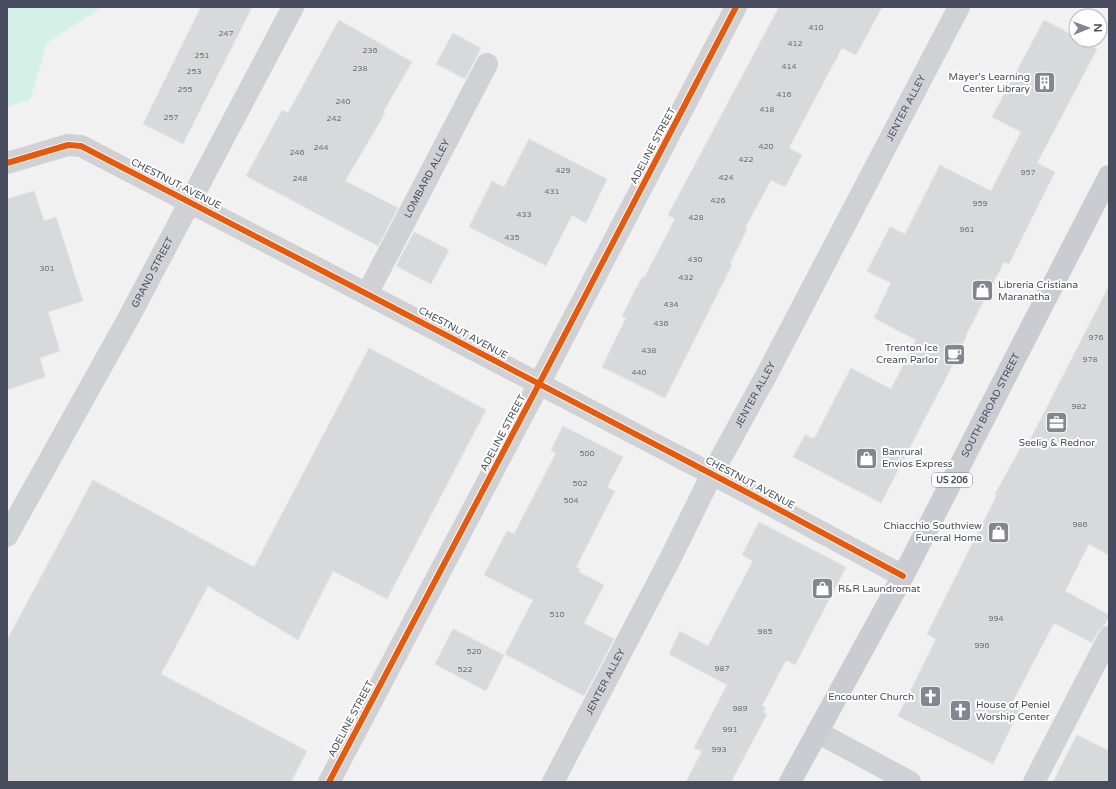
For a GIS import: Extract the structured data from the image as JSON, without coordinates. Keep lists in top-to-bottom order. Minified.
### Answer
{"streets":{"main road":["SOUTH BROAD STREET","US 206"],"street":["JENTER ALLEY","ADELINE STREET","LOMBARD ALLEY","CHESTNUT AVENUE","GRAND STREET"]},"crossings":[["JENTER ALLEY","CHESTNUT AVENUE"],["ADELINE STREET","CHESTNUT AVENUE"],["LOMBARD ALLEY","CHESTNUT AVENUE"],["CHESTNUT AVENUE","GRAND STREET"],["CHESTNUT AVENUE","SOUTH BROAD STREET"]],"places":{"building":["Mayer's Learning Center Library"],"shop":["Libreria Cristiana Maranatha","Banrural Envios Express","Chiacchio Southview Funeral Home","R&R Laundromat"],"cafe":["Trenton Ice Cream Parlor"],"office":["Seelig & Rednor"],"church":["Encounter Church","House of Peniel Worship Center"]},"house_numbers":["410","247","412","236","251","414","238","253","255","416","240","418","257","242","420","244","246","422","429","957","424","248","431","426","959","433","428","961","435","430","301","432","434","436","976","438","978","440","982","500","502","504","986","510","994","985","996","520","987","522","989","991","993"],"north":"right"}
